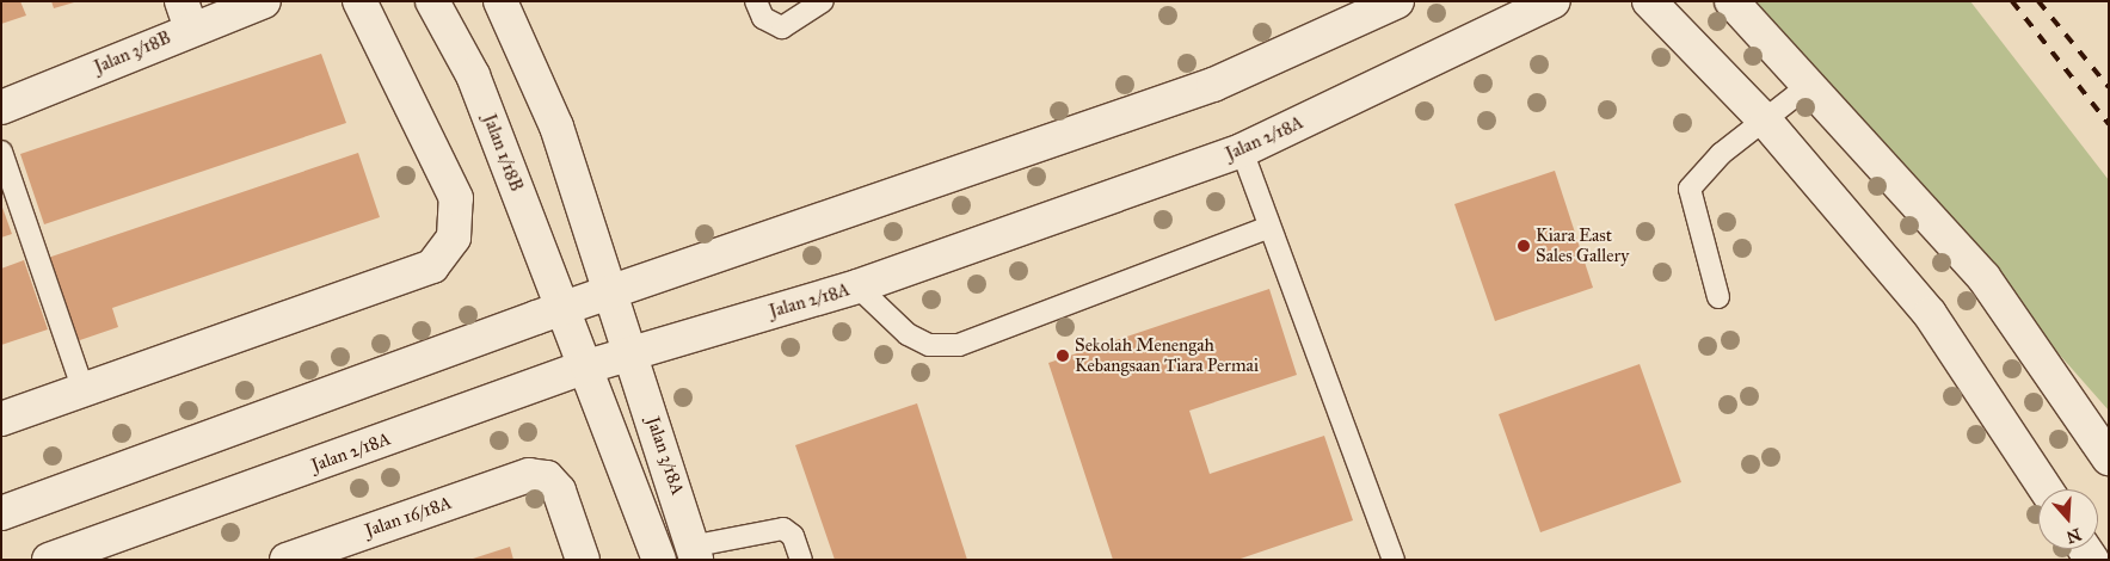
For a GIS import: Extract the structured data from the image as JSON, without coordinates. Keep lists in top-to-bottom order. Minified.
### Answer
{"streets":{"street":["Jalan 3/18B","Jalan 2/18A","Jalan 1/18B","Jalan 3/18A","Jalan 16/18A"]},"crossings":[["Jalan 2/18A","Jalan 1/18B"],["Jalan 2/18A","Jalan 3/18A"]],"places":["Kiara East Sales Gallery","Sekolah Menengah Kebangsaan Tiara Permai"],"north":"bottom"}
